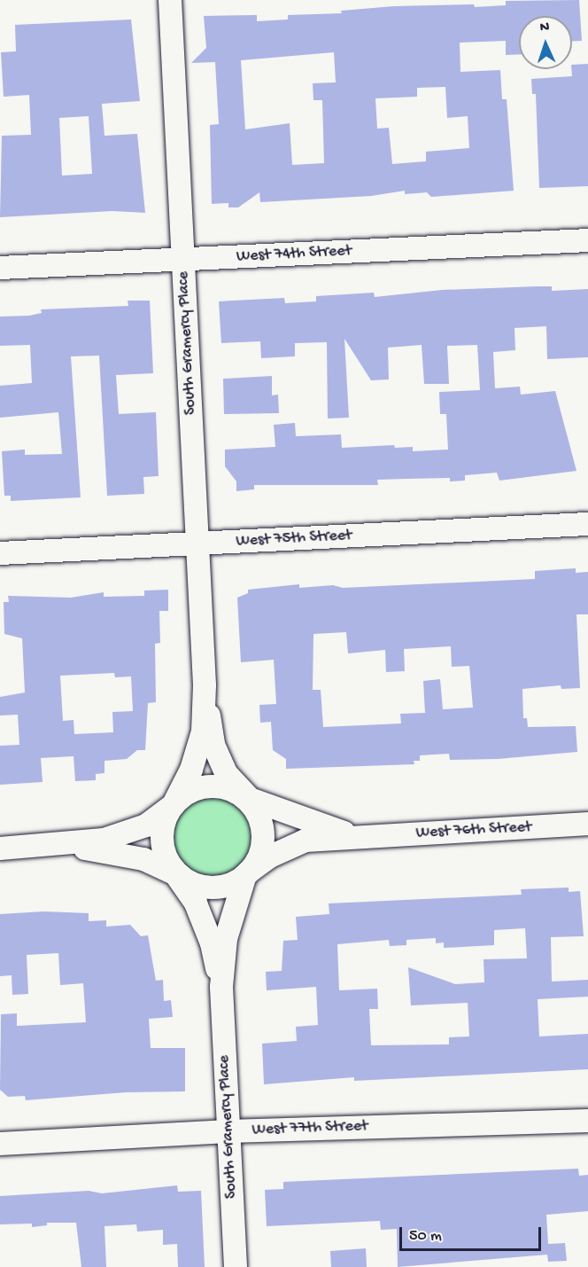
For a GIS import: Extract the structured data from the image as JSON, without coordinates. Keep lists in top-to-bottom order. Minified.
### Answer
{"streets":{"street":["West 74th Street","South Gramercy Place","West 75th Street","West 76th Street","West 77th Street"]},"crossings":[["West 74th Street","South Gramercy Place"],["South Gramercy Place","West 75th Street"],["South Gramercy Place","West 76th Street"],["South Gramercy Place","West 77th Street"]],"scale_bar":"50 m","north":"top"}
